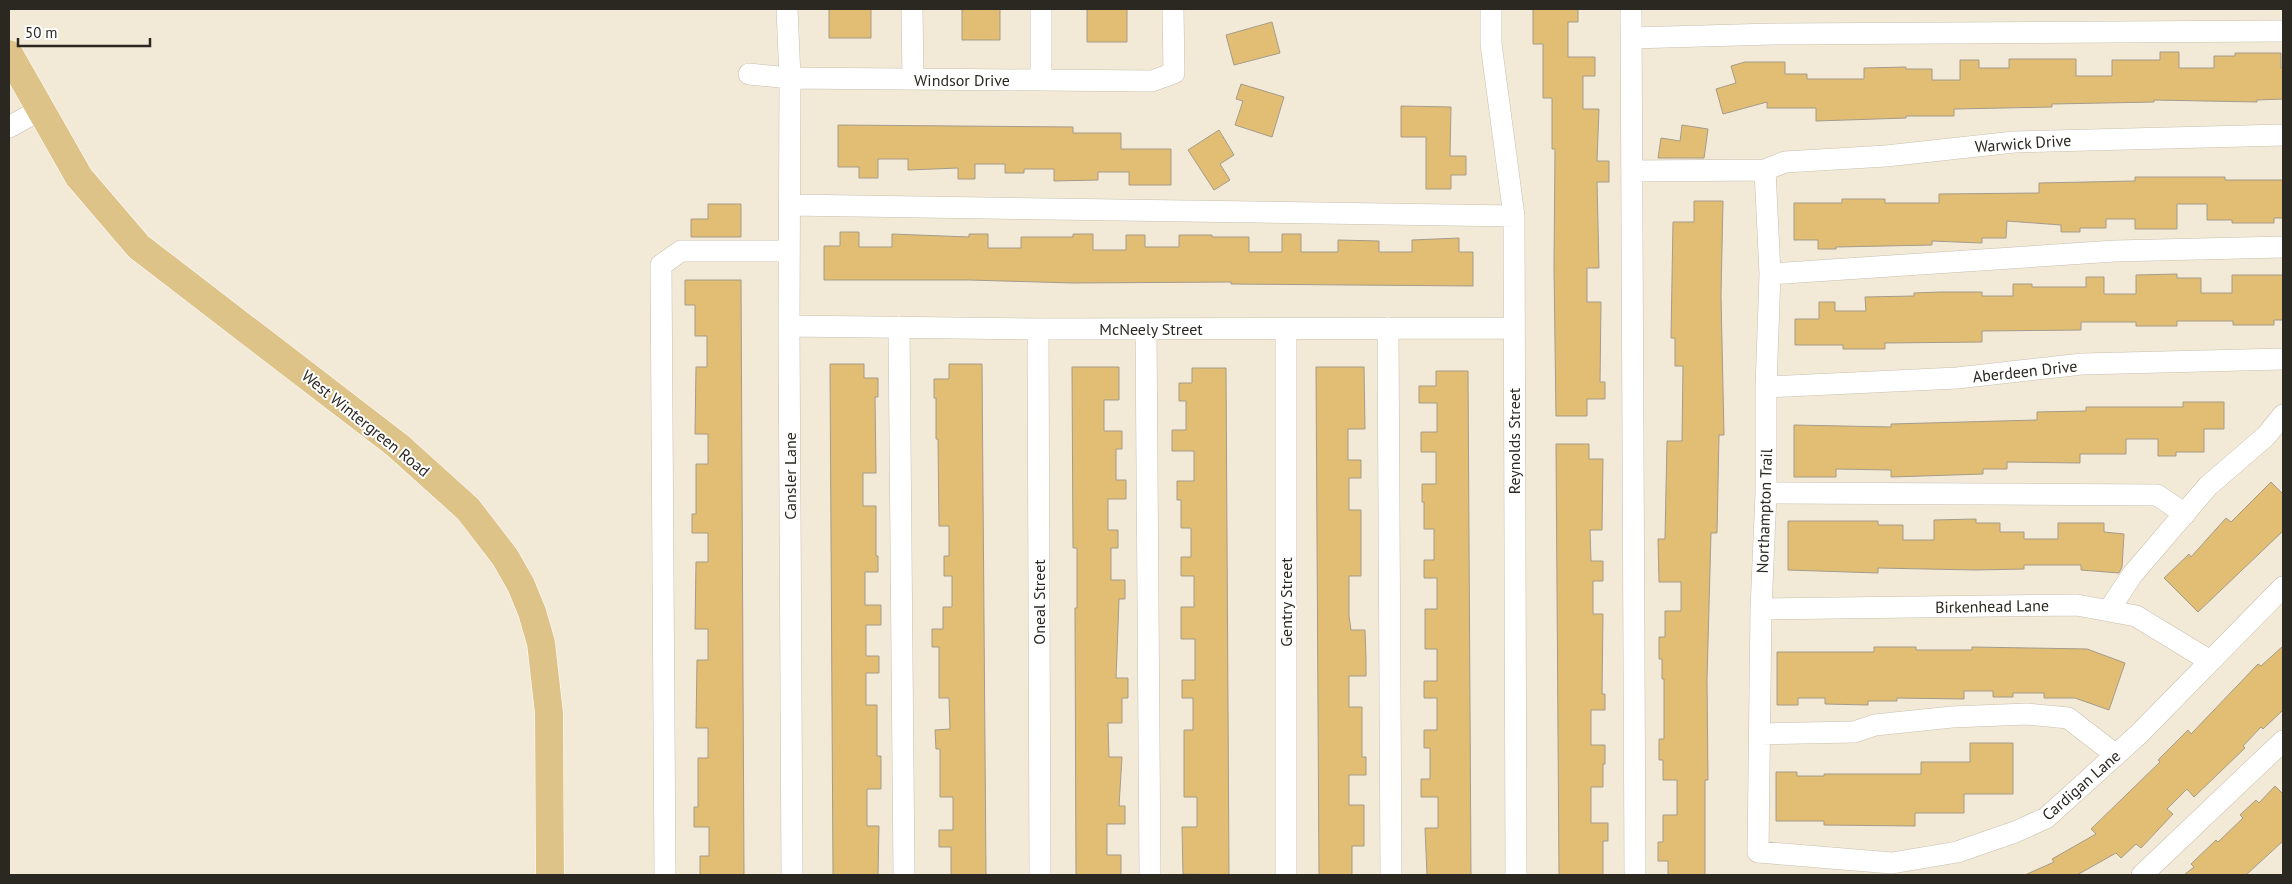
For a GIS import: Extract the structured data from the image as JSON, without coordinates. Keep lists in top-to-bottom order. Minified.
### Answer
{"streets":{"main road":["West Wintergreen Road"],"street":["Windsor Drive","Warwick Drive","McNeely Street","Aberdeen Drive","Reynolds Street","Cansler Lane","Northampton Trail","Oneal Street","Gentry Street","Birkenhead Lane","Cardigan Lane"]},"crossings":[["Windsor Drive","Cansler Lane"],["Warwick Drive","Northampton Trail"],["McNeely Street","Reynolds Street"],["McNeely Street","Cansler Lane"],["McNeely Street","Oneal Street"],["McNeely Street","Gentry Street"],["Aberdeen Drive","Northampton Trail"],["Northampton Trail","Birkenhead Lane"],["Northampton Trail","Cardigan Lane"],["Birkenhead Lane","Cardigan Lane"]],"scale_bar":"50 m"}
